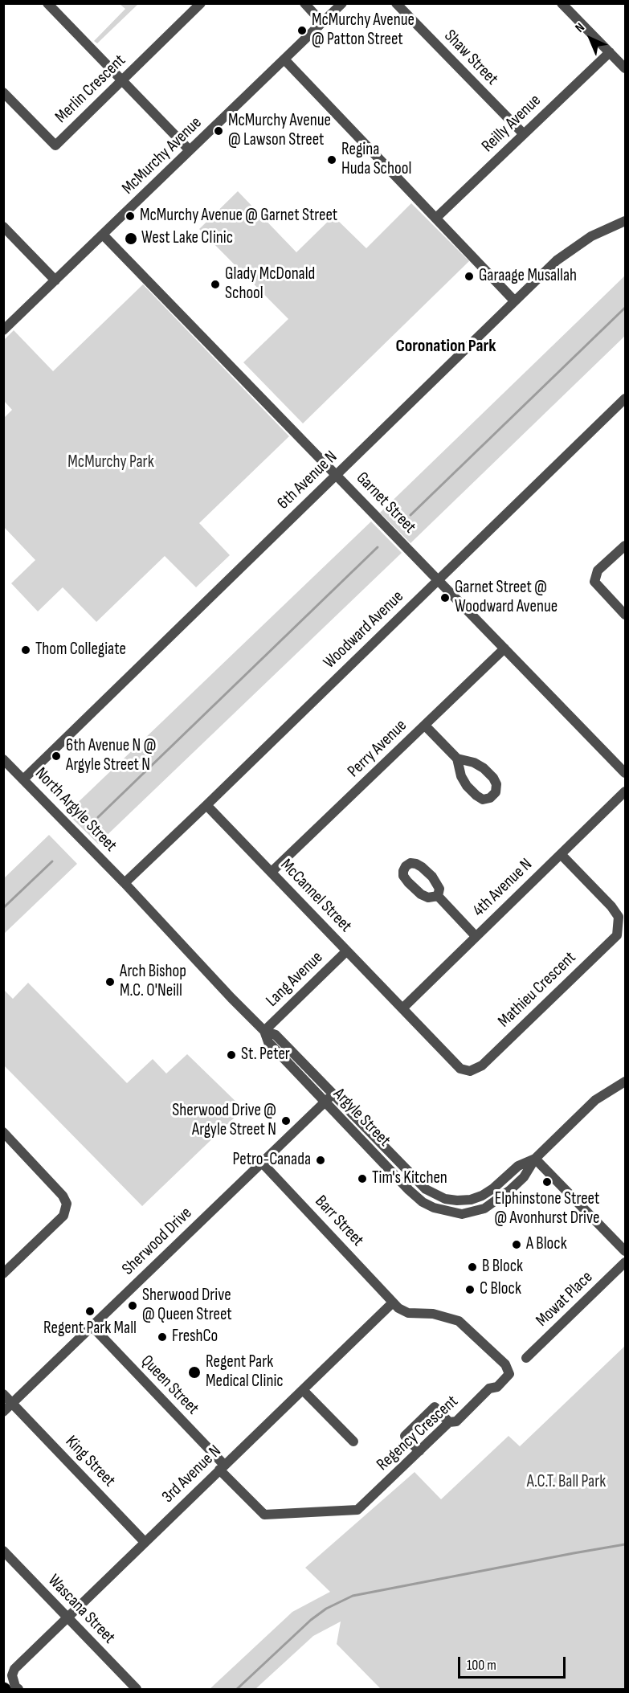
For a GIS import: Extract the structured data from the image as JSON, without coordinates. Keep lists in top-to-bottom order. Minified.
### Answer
{"streets":{"street":["Shaw Street","Merlin Crescent","Reilly Avenue","McMurchy Avenue","6th Avenue N","Garnet Street","Woodward Avenue","Perry Avenue","North Argyle Street","4th Avenue N","McCannel Street","Lang Avenue","Mathieu Crescent","Argyle Street","Barr Street","Sherwood Drive","Mowat Place","Queen Street","Regency Crescent","King Street","3rd Avenue N","Wascana Street"]},"crossings":[["Shaw Street","Reilly Avenue"],["McMurchy Avenue","Garnet Street"],["6th Avenue N","Garnet Street"],["6th Avenue N","North Argyle Street"],["Garnet Street","Woodward Avenue"],["Garnet Street","Perry Avenue"],["Woodward Avenue","North Argyle Street"],["Woodward Avenue","McCannel Street"],["Woodward Avenue","Argyle Street"],["Perry Avenue","McCannel Street"],["North Argyle Street","Argyle Street"],["4th Avenue N","McCannel Street"],["4th Avenue N","Mathieu Crescent"],["McCannel Street","Lang Avenue"],["McCannel Street","Mathieu Crescent"],["Lang Avenue","Argyle Street"],["Argyle Street","Sherwood Drive"],["Barr Street","Sherwood Drive"],["Barr Street","Regency Crescent"],["Barr Street","3rd Avenue N"],["Sherwood Drive","Queen Street"],["Sherwood Drive","King Street"],["Queen Street","Regency Crescent"],["Queen Street","3rd Avenue N"],["Regency Crescent","3rd Avenue N"],["King Street","3rd Avenue N"],["3rd Avenue N","Wascana Street"]],"districts":["Coronation Park"],"parks":["McMurchy Park","A.C.T. Ball Park"],"places":["McMurchy Avenue @ Patton Street","McMurchy Avenue @ Lawson Street","Regina Huda School","McMurchy Avenue @ Garnet Street","West Lake Clinic","Garaage Musallah","Glady McDonald School","Garnet Street @ Woodward Avenue","Thom Collegiate","6th Avenue N @ Argyle Street N","Arch Bishop M.C. O'Neill","St. Peter","Sherwood Drive @ Argyle Street N","Petro-Canada","Tim's Kitchen","Elphinstone Street @ Avonhurst Drive","A Block","B Block","C Block","Sherwood Drive @ Queen Street","Regent Park Mall","FreshCo","Regent Park Medical Clinic"],"scale_bar":"100 m","north":"top left"}
